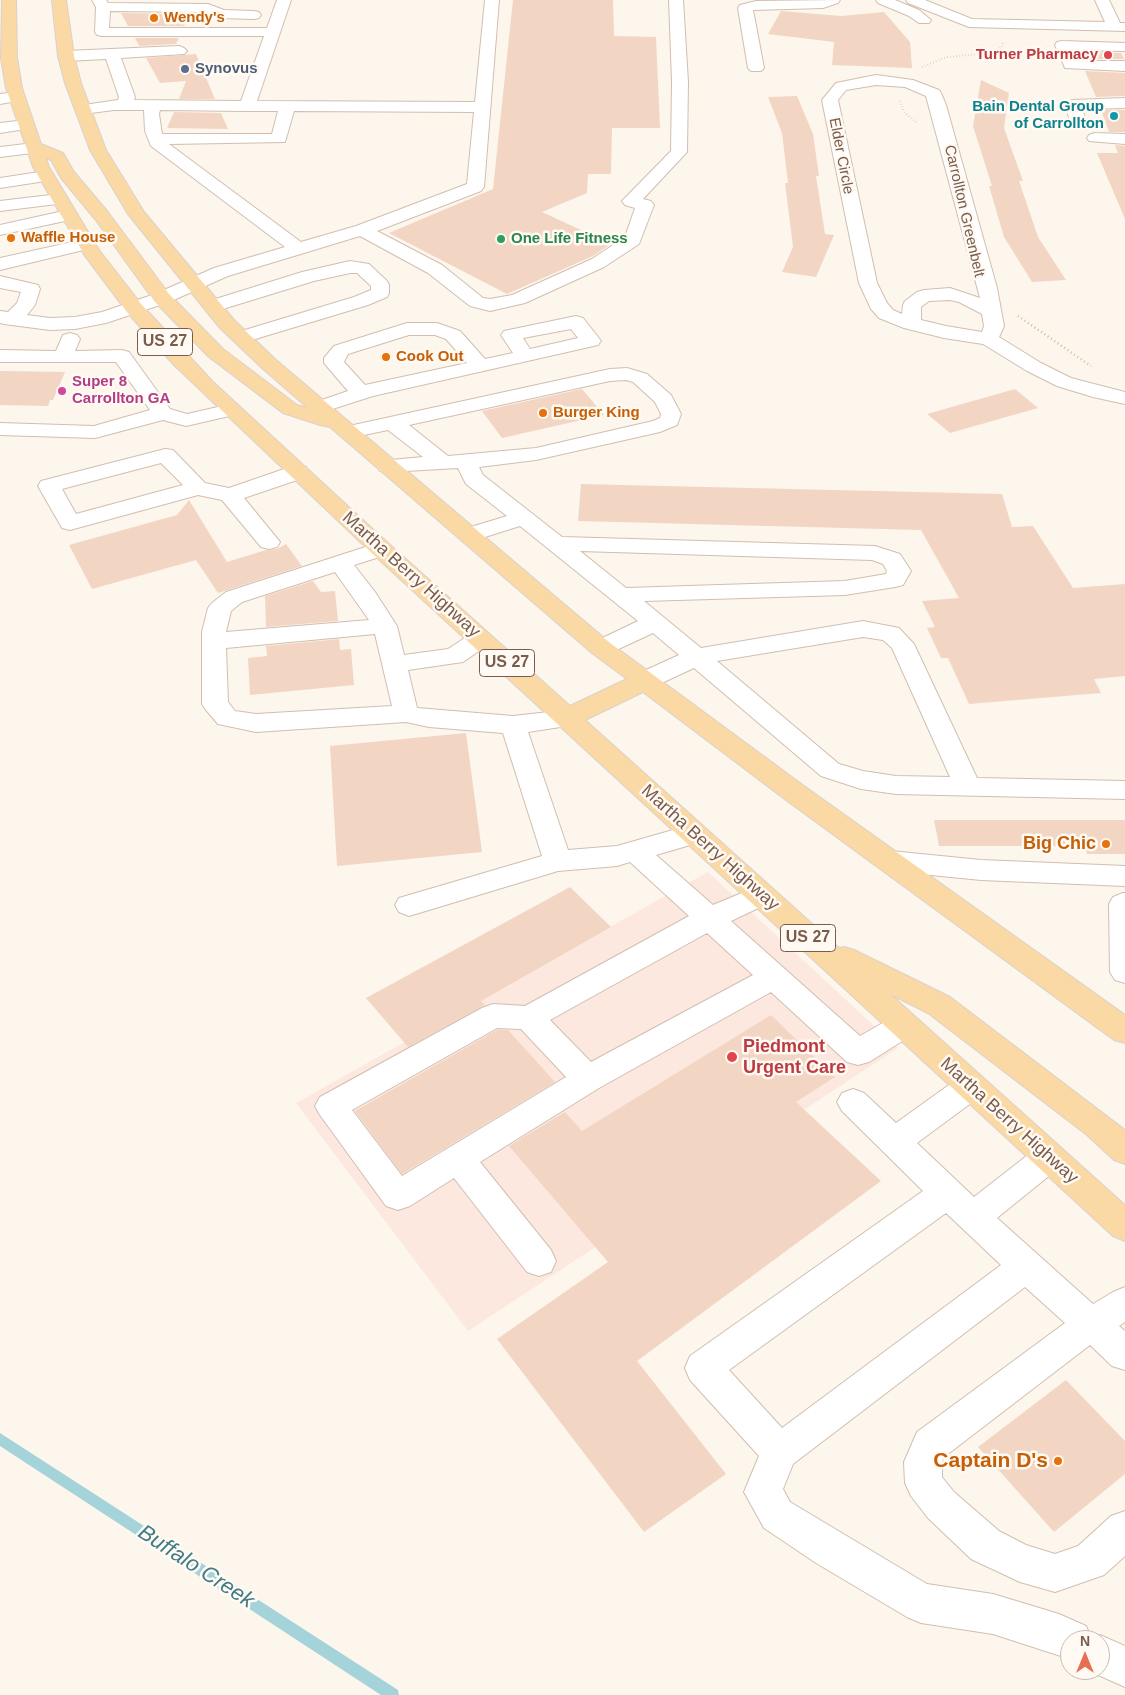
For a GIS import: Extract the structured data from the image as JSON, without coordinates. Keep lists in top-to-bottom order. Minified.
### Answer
{"streets":{"main road":["US 27","Martha Berry Highway"],"street":["Elder Circle"],"path":["Carrollton Greenbelt"]},"crossings":[["Elder Circle","Carrollton Greenbelt"]],"water":["Buffalo Creek"],"places":["Wendy's","Turner Pharmacy","Synovus","Bain Dental Group of Carrollton","Waffle House","One Life Fitness","Cook Out","Super 8 Carrollton GA","Burger King","Big Chic","Piedmont Urgent Care","Captain D's"],"north":"top"}
